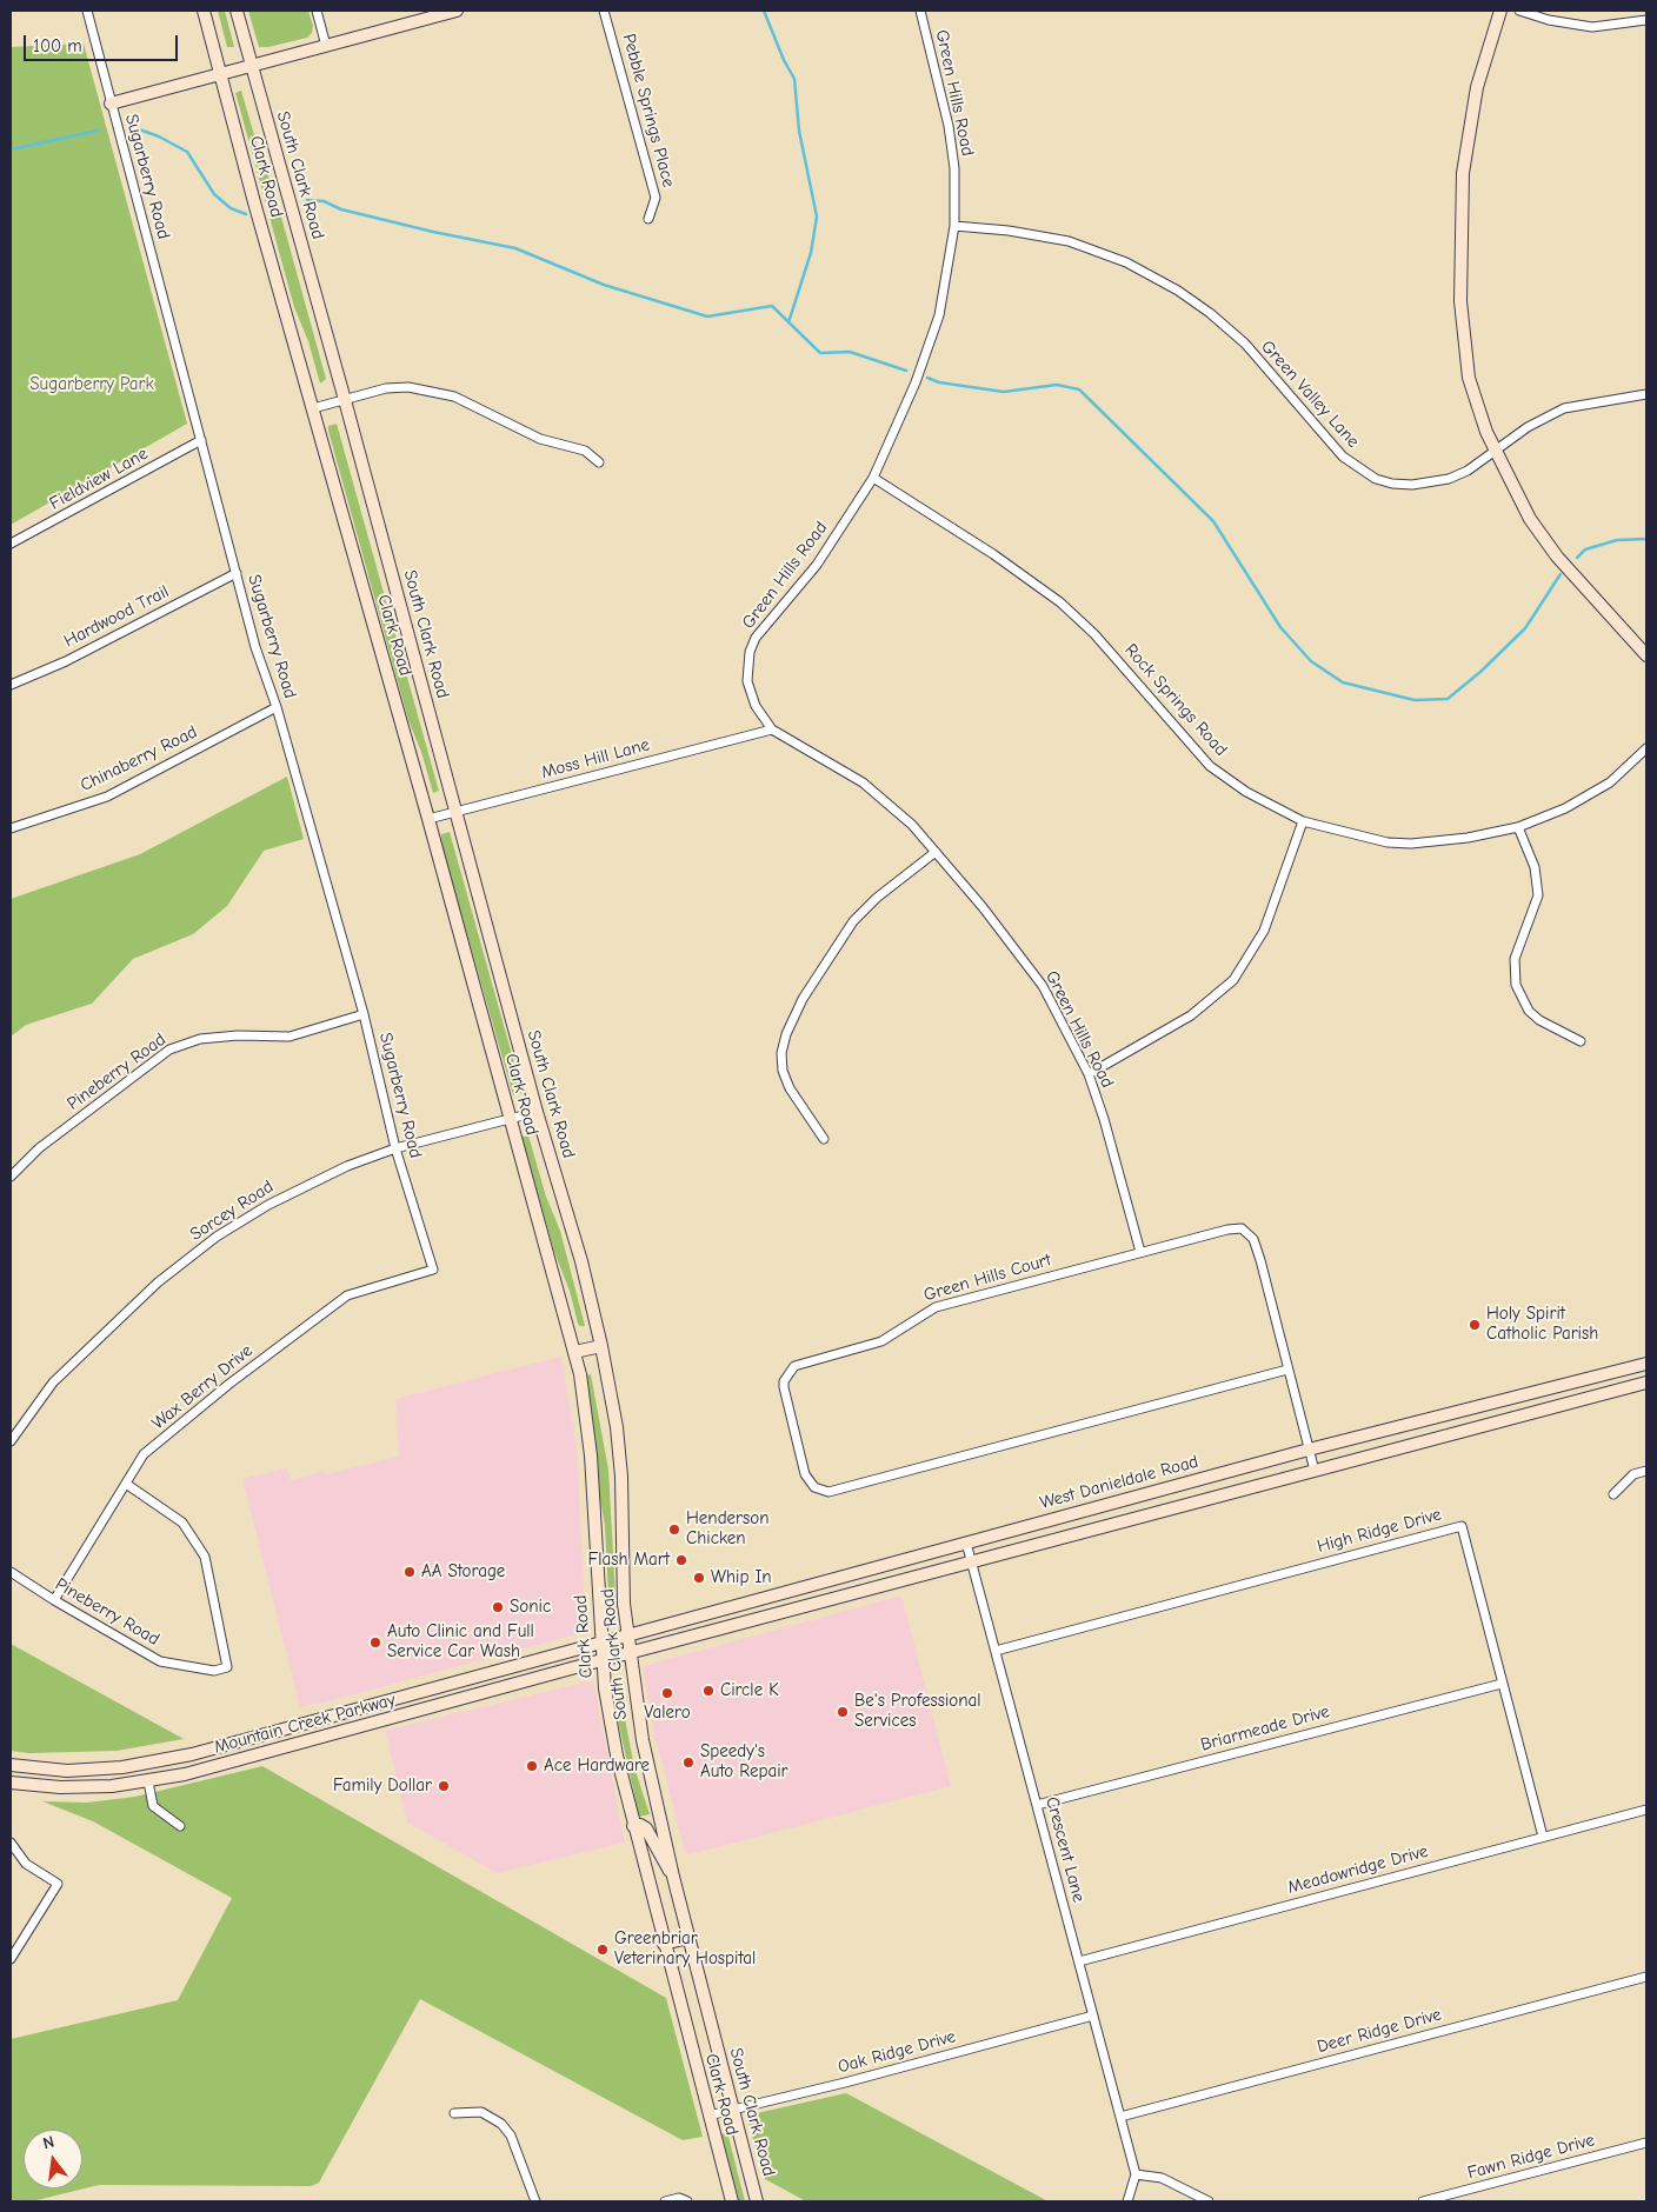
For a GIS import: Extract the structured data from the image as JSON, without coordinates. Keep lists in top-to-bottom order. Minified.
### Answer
{"streets":{"main road":["South Clark Road","Clark Road","West Danieldale Road","Mountain Creek Parkway"],"street":["Green Hills Road","Pebble Springs Place","Sugarberry Road","Green Valley Lane","Fieldview Lane","Hardwood Trail","Rock Springs Road","Chinaberry Road","Moss Hill Lane","Pineberry Road","Sorcey Road","Green Hills Court","Wax Berry Drive","High Ridge Drive","Briarmeade Drive","Crescent Lane","Meadowridge Drive","Deer Ridge Drive","Oak Ridge Drive","Fawn Ridge Drive"]},"crossings":[["Green Hills Road","Green Valley Lane"],["Green Hills Road","Rock Springs Road"],["Green Hills Road","Moss Hill Lane"],["Green Hills Road","Green Hills Court"],["South Clark Road","Moss Hill Lane"],["South Clark Road","Sorcey Road"],["South Clark Road","West Danieldale Road"],["South Clark Road","Oak Ridge Drive"],["Sugarberry Road","Fieldview Lane"],["Sugarberry Road","Hardwood Trail"],["Sugarberry Road","Chinaberry Road"],["Sugarberry Road","Pineberry Road"],["Sugarberry Road","Sorcey Road"],["Sugarberry Road","Wax Berry Drive"],["Clark Road","Moss Hill Lane"],["Clark Road","Sorcey Road"],["Clark Road","West Danieldale Road"],["Clark Road","Mountain Creek Parkway"],["Clark Road","Oak Ridge Drive"],["Pineberry Road","Wax Berry Drive"],["Green Hills Court","West Danieldale Road"],["West Danieldale Road","Mountain Creek Parkway"],["West Danieldale Road","Crescent Lane"],["High Ridge Drive","Briarmeade Drive"],["High Ridge Drive","Crescent Lane"],["High Ridge Drive","Meadowridge Drive"],["Briarmeade Drive","Crescent Lane"],["Crescent Lane","Meadowridge Drive"],["Crescent Lane","Deer Ridge Drive"],["Crescent Lane","Oak Ridge Drive"]],"parks":["Sugarberry Park"],"places":["Holy Spirit Catholic Parish","Henderson Chicken","Flash Mart","AA Storage","Whip In","Sonic","Auto Clinic and Full Service Car Wash","Circle K","Valero","Be's Professional Services","Speedy's Auto Repair","Ace Hardware","Family Dollar","Greenbriar Veterinary Hospital"],"scale_bar":"100 m","north":"top"}
